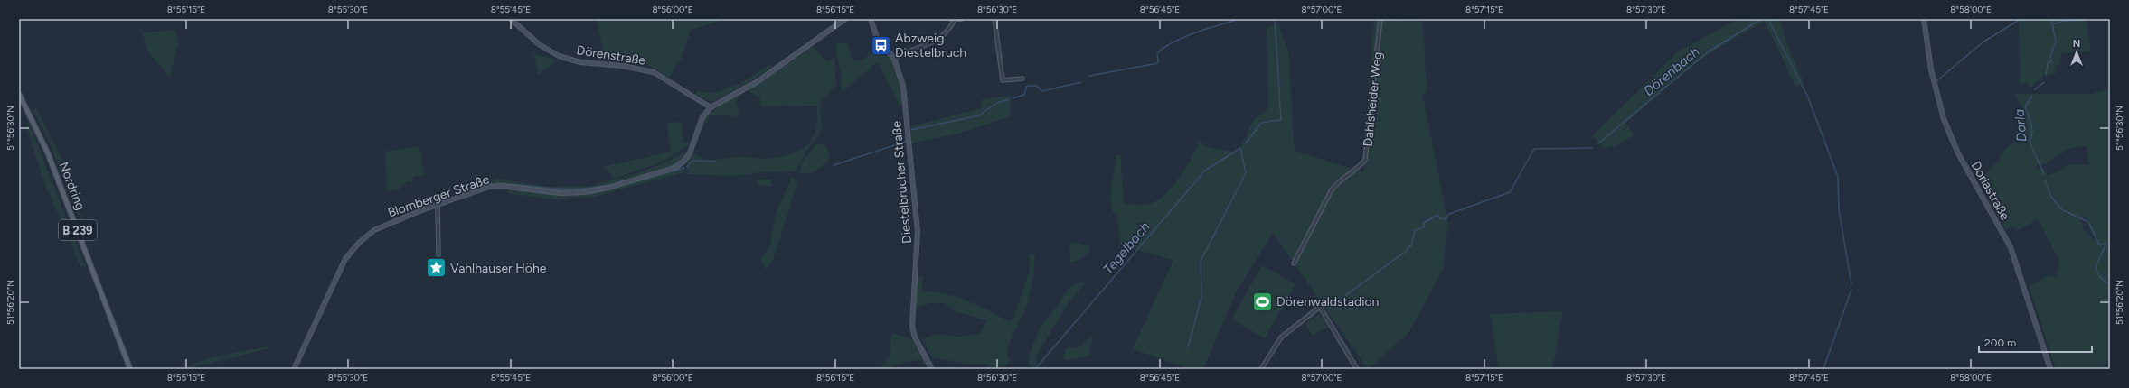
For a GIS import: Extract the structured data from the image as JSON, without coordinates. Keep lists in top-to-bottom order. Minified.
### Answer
{"streets":{"main road":["Nordring","B 239"],"street":["Dörenstraße","Dahlsheider Weg","Diestelbrucher Straße","Dorlastraße","Blomberger Straße"]},"crossings":[["Dörenstraße","Blomberger Straße"]],"water":["Dörenbach","Dorla","Tegelbach"],"places":{"bus stop":["Abzweig Diestelbruch"],"place":["Vahlhauser Höhe"],"sports":["Dörenwaldstadion"]},"scale_bar":"200 m","north":"top","coordinates":["8°55'15\"E","8°55'30\"E","8°55'45\"E","8°56'00\"E","8°56'15\"E","8°56'30\"E","8°56'45\"E","8°57'00\"E","8°57'15\"E","8°57'30\"E","8°57'45\"E","8°58'00\"E","51°56'30\"N","51°56'20\"N"]}
